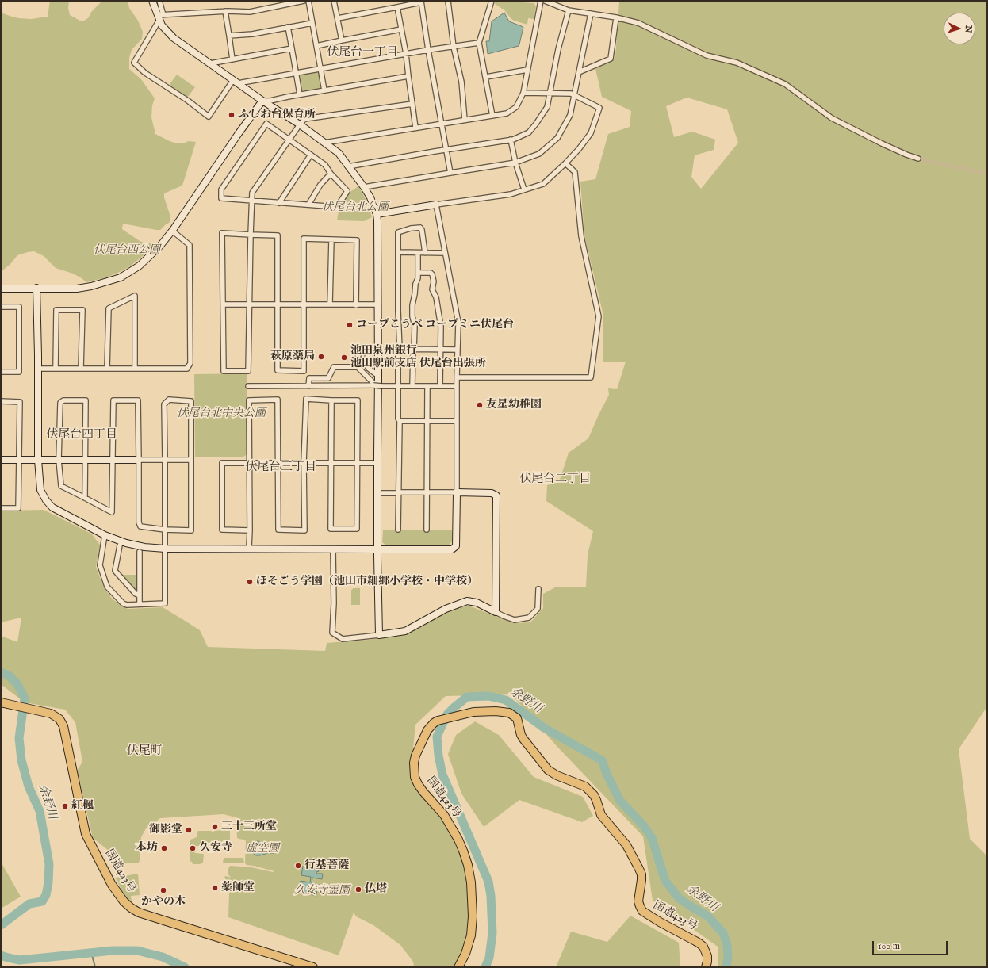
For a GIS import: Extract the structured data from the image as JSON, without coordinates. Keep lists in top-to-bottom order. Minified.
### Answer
{"streets":{"highway":["国道423号"]},"districts":["伏尾台一丁目","伏尾台四丁目","伏尾台三丁目","伏尾台二丁目","伏尾町"],"water":["余野川"],"parks":["伏尾台北公園","伏尾台⻄公園","伏尾台北中央公園","虚空園","久安寺霊園"],"places":["ふしお台保育所","コープこうべ コープミニ伏尾台","萩原薬局","池田泉州銀行 池田駅前支店 伏尾台出張所","友星幼稚園","ほそごう学園（池田市細郷小学校・中学校）","紅楓","三十三所堂","御影堂","本坊","久安寺","行基菩薩","薬師堂","仏塔","かやの木"],"scale_bar":"100 m","north":"right"}
